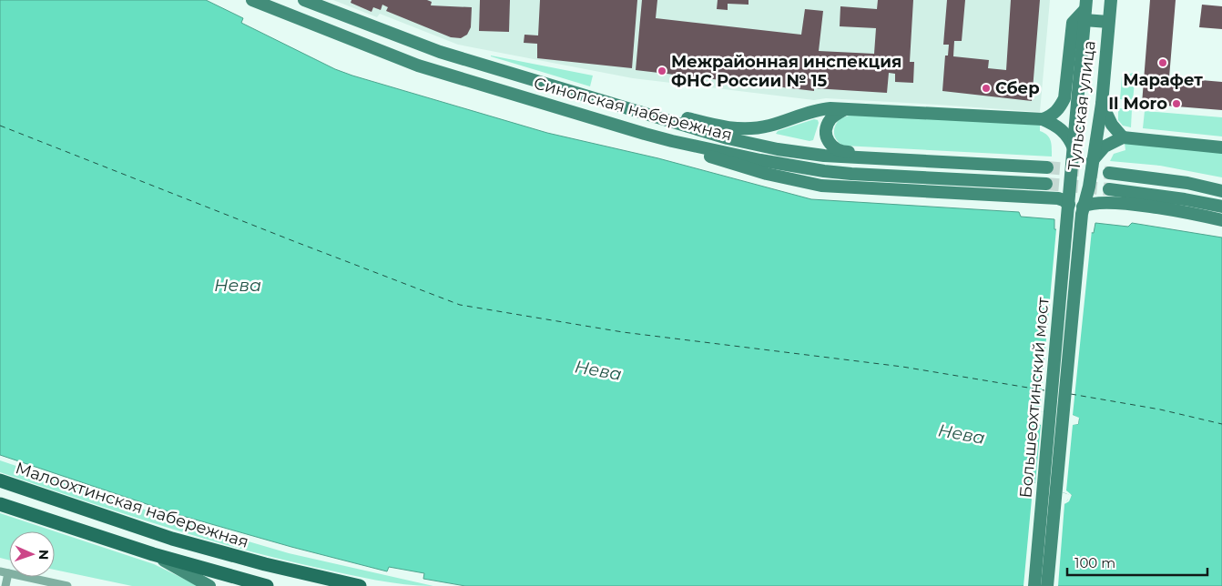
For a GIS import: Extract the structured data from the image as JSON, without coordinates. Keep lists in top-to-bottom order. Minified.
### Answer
{"streets":{"main road":["Тульская улица","Синопская набережная","Большеохтинский мост","Малоохтинская набережная"]},"crossings":[["Тульская улица","Большеохтинский мост"]],"water":["Нева"],"places":["Марафет","Межрайонная инспекция ФНС России № 15","Сбер","Il Moro"],"scale_bar":"100 m","north":"right"}
